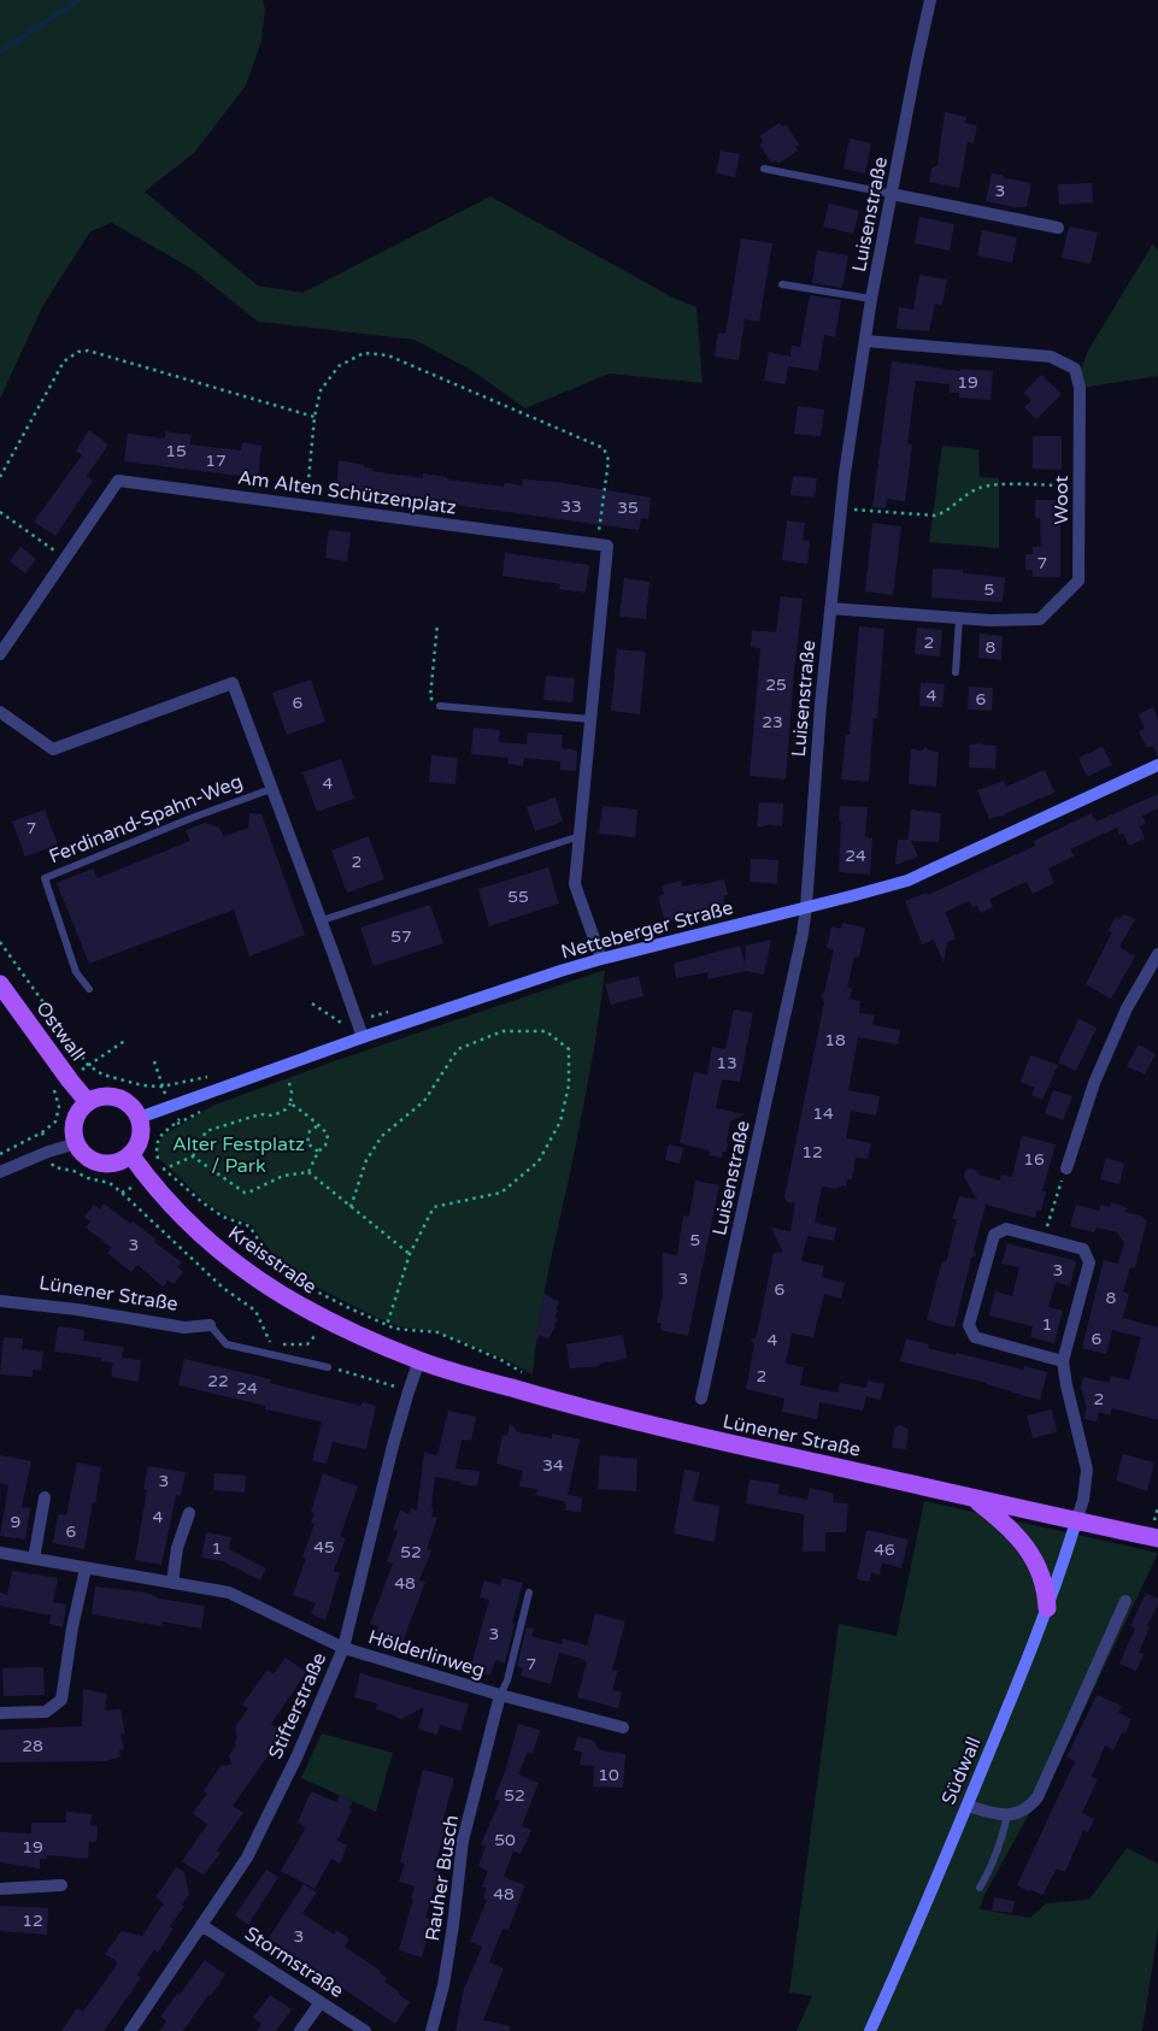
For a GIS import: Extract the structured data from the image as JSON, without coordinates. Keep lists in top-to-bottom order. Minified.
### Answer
{"streets":{"main road":["Ostwall","Kreisstraße","Lünener Straße"],"street":["Luisenstraße","Am Alten Schützenplatz","Woot","Ferdinand-Spahn-Weg","Netteberger Straße","Hölderlinweg","Stifterstraße","Südwall","Rauher Busch","Stormstraße"]},"crossings":[["Luisenstraße","Woot"],["Luisenstraße","Netteberger Straße"],["Ferdinand-Spahn-Weg","Netteberger Straße"],["Netteberger Straße","Ostwall"],["Netteberger Straße","Kreisstraße"],["Ostwall","Kreisstraße"],["Kreisstraße","Lünener Straße"],["Kreisstraße","Stifterstraße"],["Lünener Straße","Stifterstraße"],["Lünener Straße","Südwall"],["Hölderlinweg","Stifterstraße"],["Hölderlinweg","Rauher Busch"],["Stifterstraße","Stormstraße"]],"parks":["Alter Festplatz / Park"],"house_numbers":["3","19","15","17","33","35","7","5","2","8","25","4","6","6","23","4","7","24","2","55","57","18","13","14","12","16","5","3","3","3","6","8","1","6","4","2","22","24","2","34","3","4","9","6","45","1","46","52","48","3","7","28","10","52","50","19","48","12","3"]}
